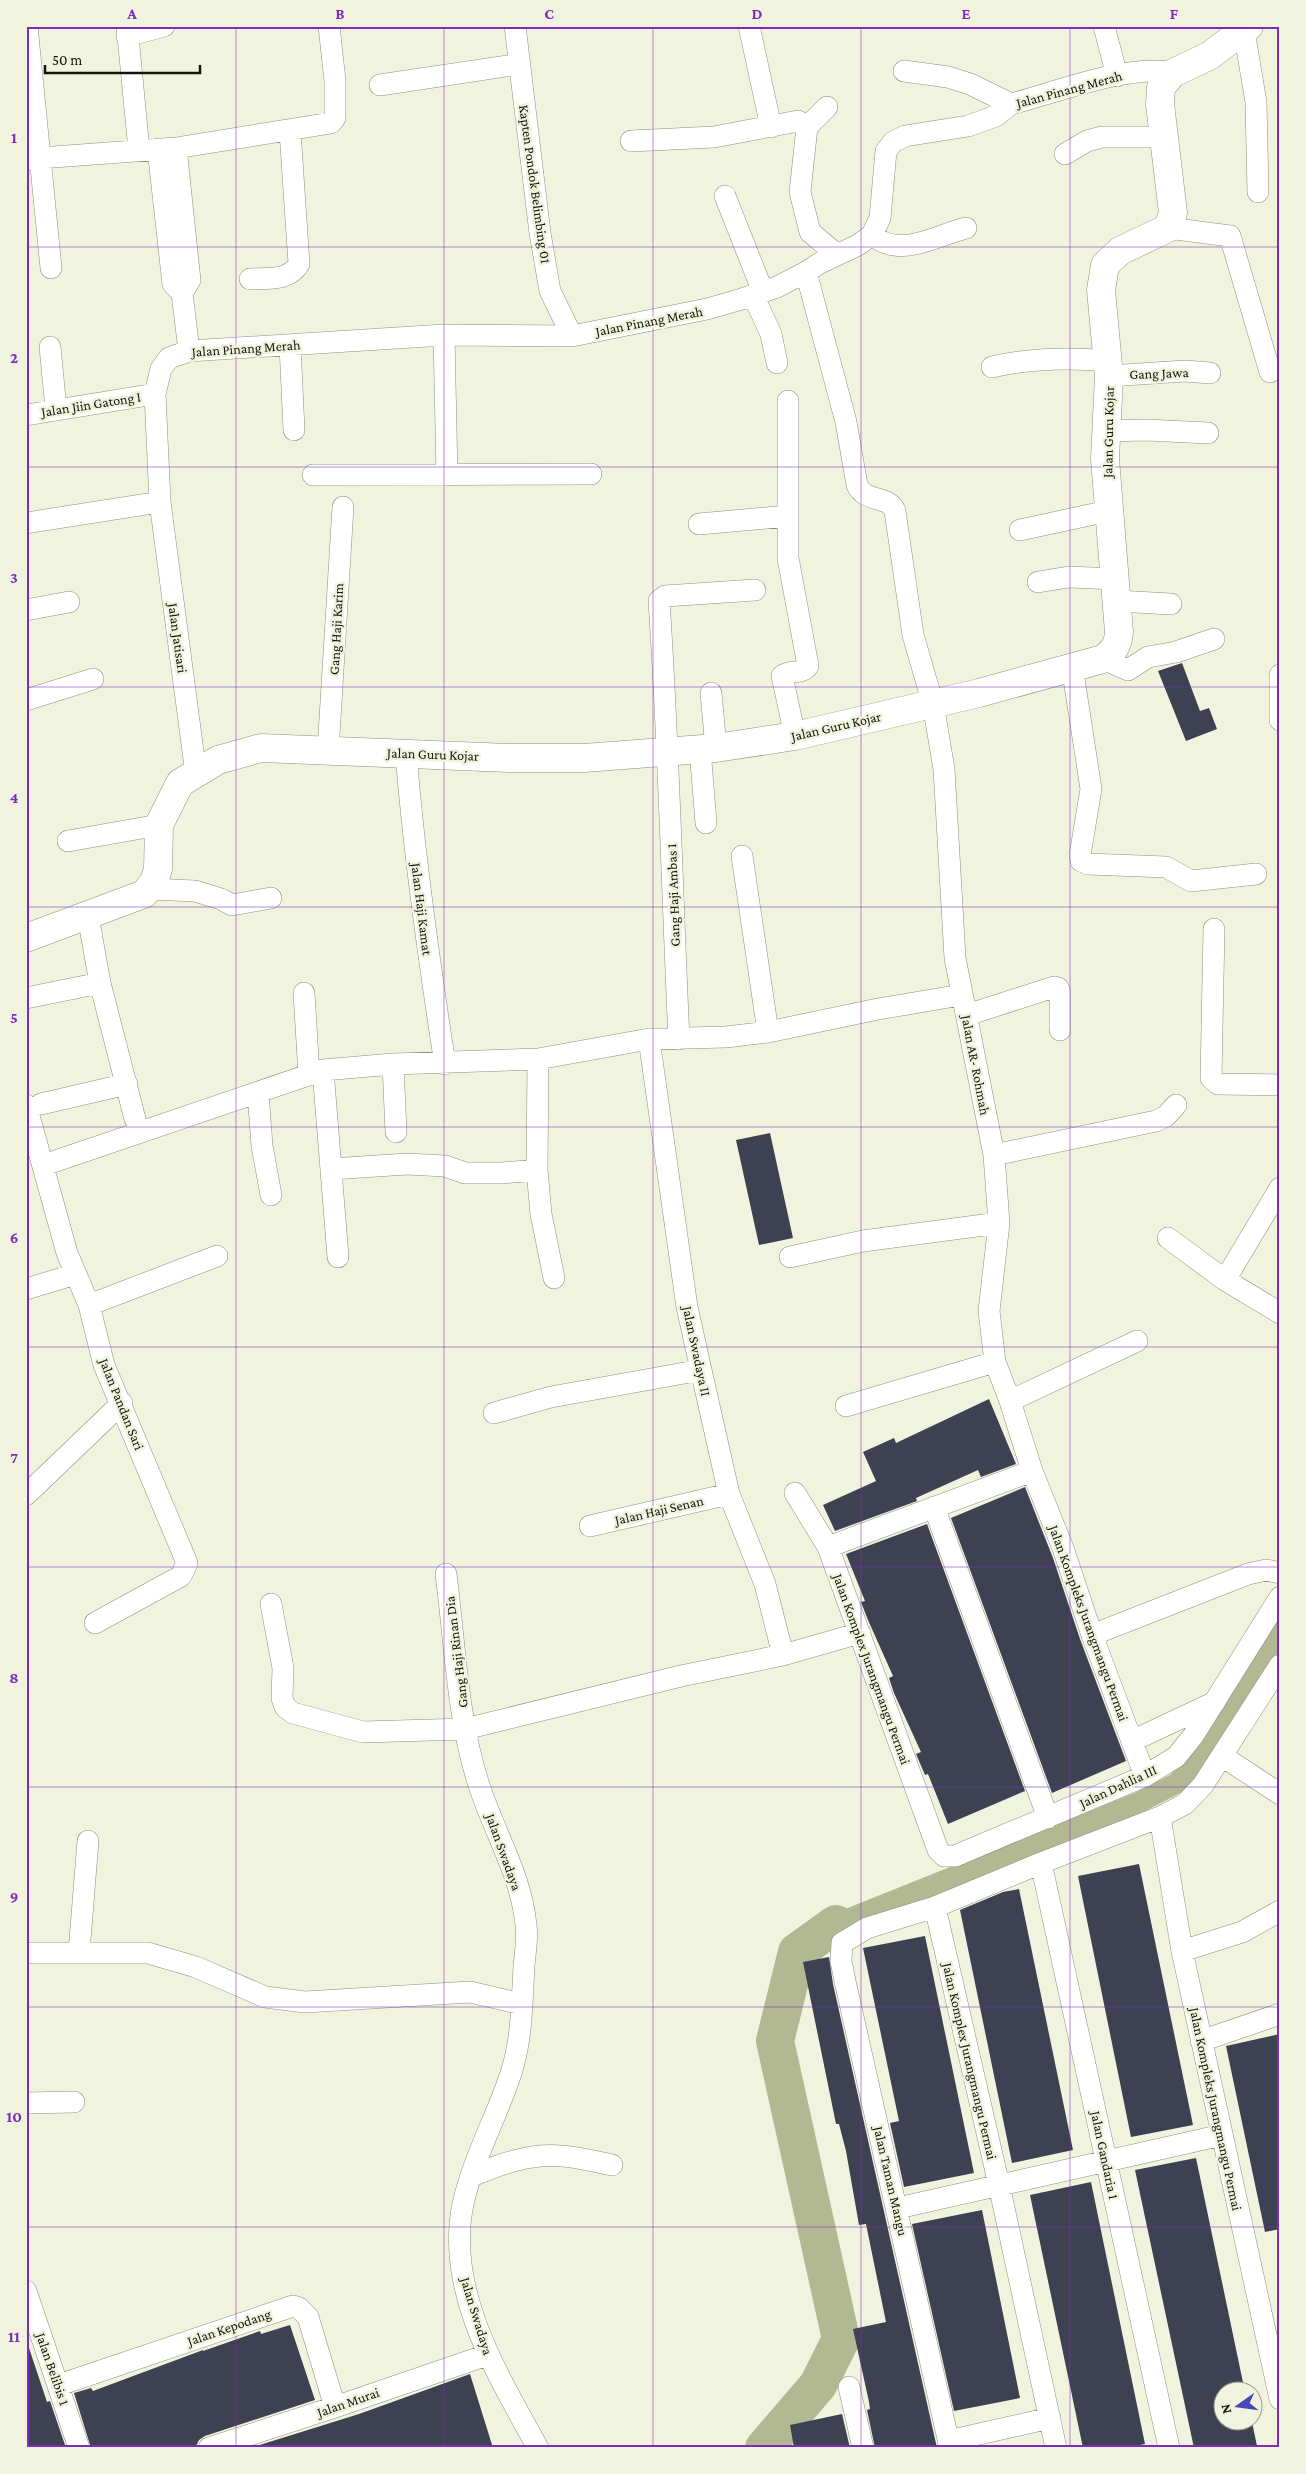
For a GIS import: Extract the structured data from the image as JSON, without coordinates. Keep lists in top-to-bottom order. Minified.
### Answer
{"streets":{"street":["Jalan Pinang Merah","Kapten Pondok Belimbing 01","Gang Jawa","Jalan Jiin Gatong I","Jalan Guru Kojar","Gang Haji Karim","Jalan Jatisari","Gang Haji Ambas 1","Jalan Haji Kamat","Jalan AR- Rohmah","Jalan Swadaya II","Jalan Pandan Sari","Jalan Haji Senan","Jalan Kompleks Jurangmangu Permai","Gang Haji Rinan Dia","Jalan Komplex Jurangmangu Permai","Jalan Dahlia III","Jalan Swadaya","Jalan Gandaria 1","Jalan Taman Mangu","Jalan Kepodang","Jalan Belibis 1","Jalan Murai"]},"crossings":[["Jalan Pinang Merah","Kapten Pondok Belimbing 01"],["Jalan Pinang Merah","Jalan Jiin Gatong I"],["Jalan Pinang Merah","Jalan Jatisari"],["Jalan Pinang Merah","Jalan AR- Rohmah"],["Gang Jawa","Jalan Guru Kojar"],["Jalan Guru Kojar","Gang Haji Karim"],["Jalan Guru Kojar","Jalan Jatisari"],["Jalan Guru Kojar","Gang Haji Ambas 1"],["Jalan Guru Kojar","Jalan Haji Kamat"],["Jalan Guru Kojar","Jalan AR- Rohmah"],["Jalan AR- Rohmah","Jalan Kompleks Jurangmangu Permai"],["Jalan Swadaya II","Jalan Haji Senan"],["Jalan Kompleks Jurangmangu Permai","Jalan Dahlia III"],["Gang Haji Rinan Dia","Jalan Swadaya"],["Jalan Komplex Jurangmangu Permai","Jalan Dahlia III"],["Jalan Komplex Jurangmangu Permai","Jalan Taman Mangu"],["Jalan Swadaya","Jalan Murai"],["Jalan Kepodang","Jalan Belibis 1"],["Jalan Kepodang","Jalan Murai"]],"scale_bar":"50 m","north":"left","grid":{"columns":["A","B","C","D","E","F"],"rows":["1","2","3","4","5","6","7","8","9","10","11"]}}
